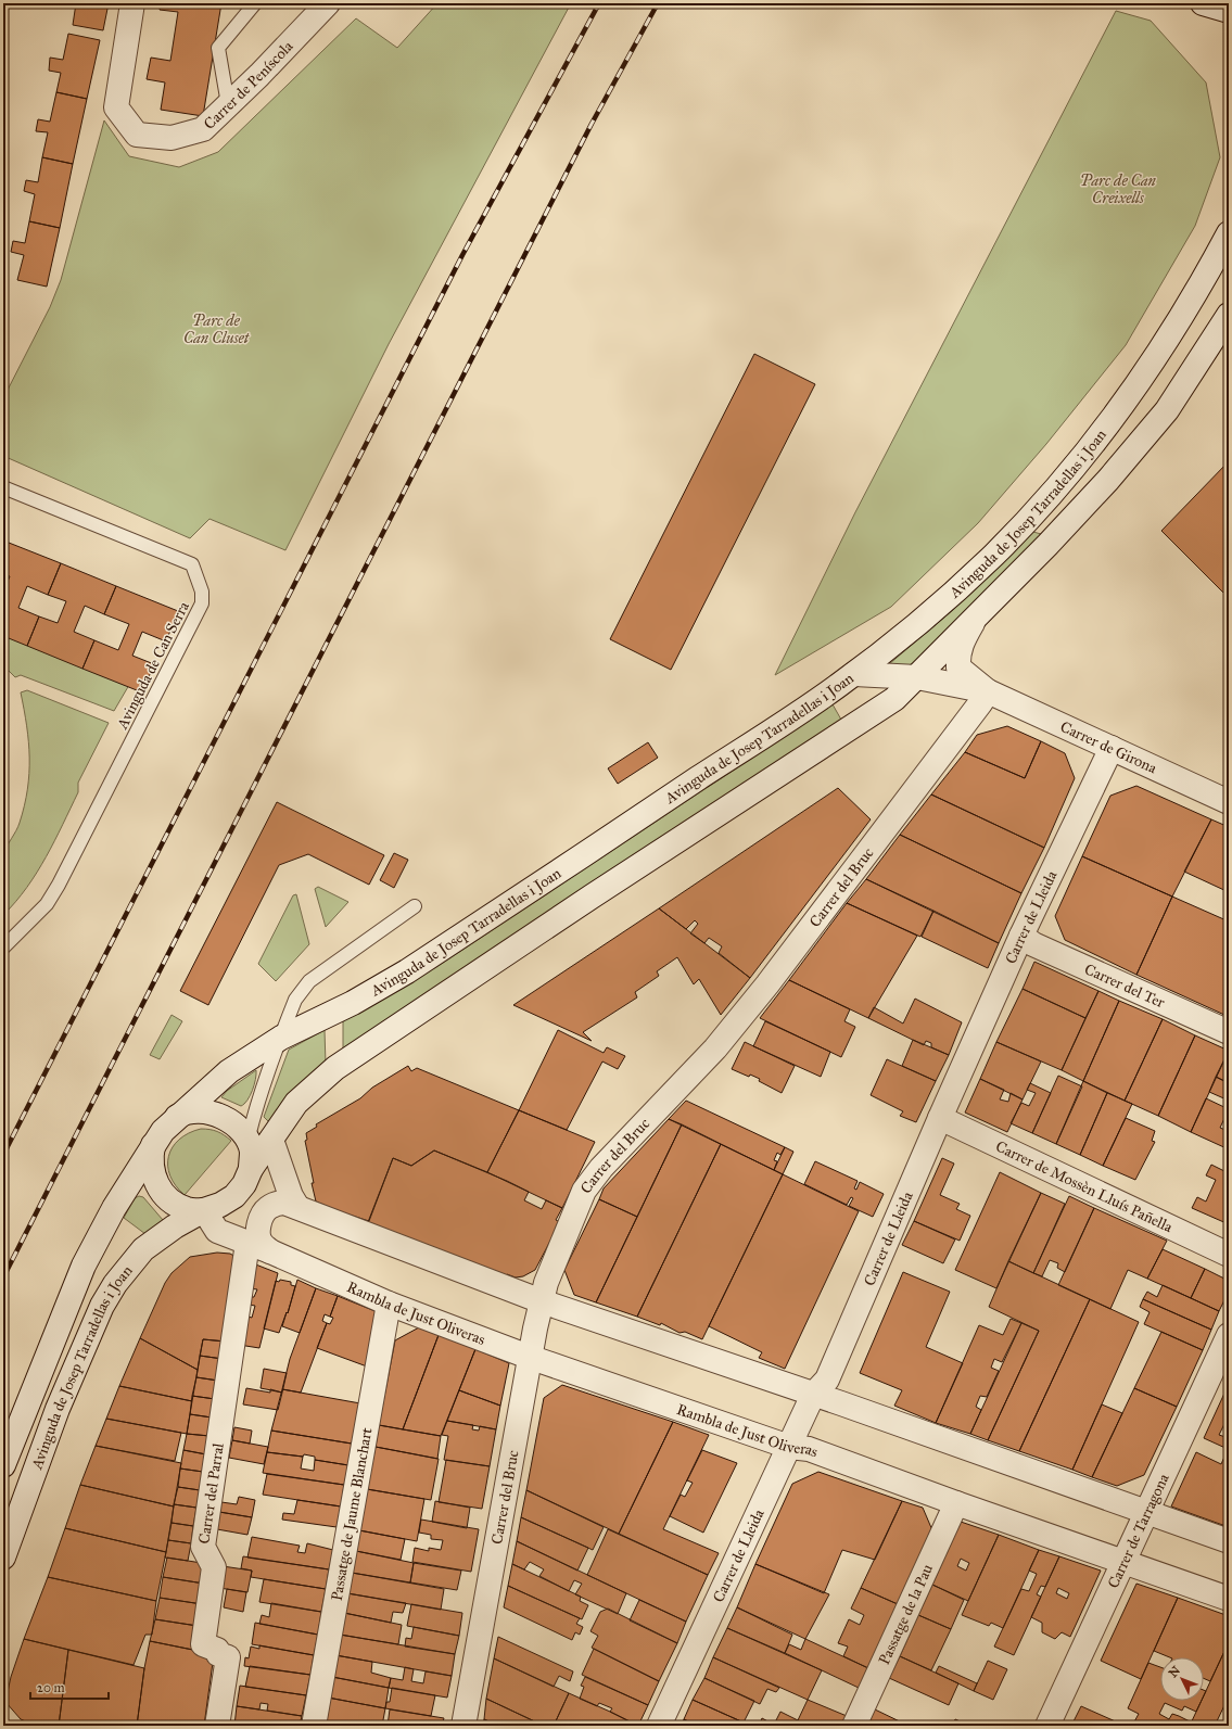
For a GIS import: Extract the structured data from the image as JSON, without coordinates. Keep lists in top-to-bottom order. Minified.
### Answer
{"streets":{"street":["Carrer de Peníscola","Avinguda de Josep Tarradellas i Joan","Carrer de Girona","Carrer del Bruc","Carrer de Lleida","Carrer del Ter","Carrer de Mossèn Lluís Pañella","Rambla de Just Oliveras","Carrer del Parral","Passatge de Jaume Blanchart","Carrer de Tarragona","Passatge de la Pau"],"lane":["Avinguda de Can Serra"]},"crossings":[["Avinguda de Josep Tarradellas i Joan","Carrer de Girona"],["Avinguda de Josep Tarradellas i Joan","Rambla de Just Oliveras"],["Carrer de Girona","Carrer del Bruc"],["Carrer de Girona","Carrer de Lleida"],["Carrer del Bruc","Rambla de Just Oliveras"],["Carrer de Lleida","Carrer del Ter"],["Carrer de Lleida","Carrer de Mossèn Lluís Pañella"],["Carrer de Lleida","Rambla de Just Oliveras"],["Rambla de Just Oliveras","Carrer del Parral"],["Rambla de Just Oliveras","Passatge de Jaume Blanchart"],["Rambla de Just Oliveras","Carrer de Tarragona"],["Rambla de Just Oliveras","Passatge de la Pau"]],"parks":["Parc de Can Creixells","Parc de Can Cluset"],"scale_bar":"20 m","north":"top left"}
